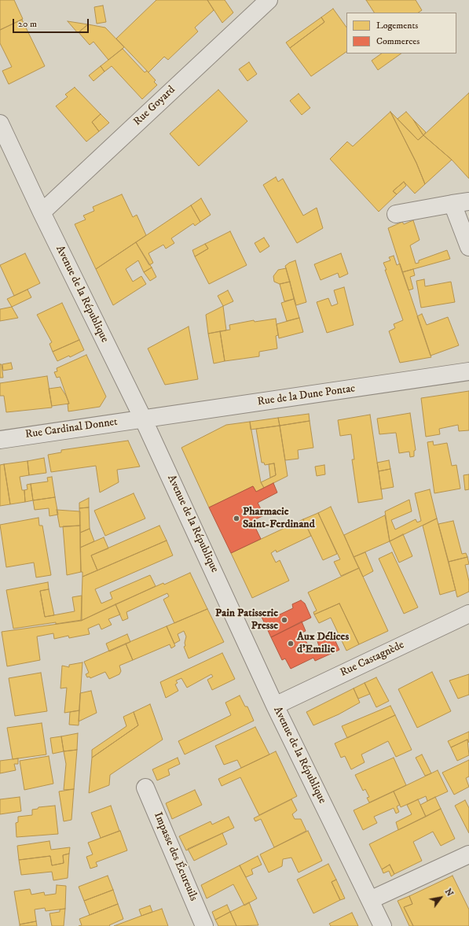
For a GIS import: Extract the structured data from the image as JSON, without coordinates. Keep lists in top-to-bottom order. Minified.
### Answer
{"streets":{"street":["Rue Goyard","Avenue de la République","Rue de la Dune Pontac","Rue Cardinal Donnet","Rue Castagnède","Impasse des Écureuils"]},"crossings":[["Rue Goyard","Avenue de la République"],["Avenue de la République","Rue de la Dune Pontac"],["Avenue de la République","Rue Cardinal Donnet"],["Avenue de la République","Rue Castagnède"],["Rue de la Dune Pontac","Rue Cardinal Donnet"]],"places":["Pharmacie Saint-Ferdinand","Pain Patisserie Presse","Aux Délices d'Emilie"],"legend":["Logements","Commerces"],"scale_bar":"20 m","north":"top right"}
